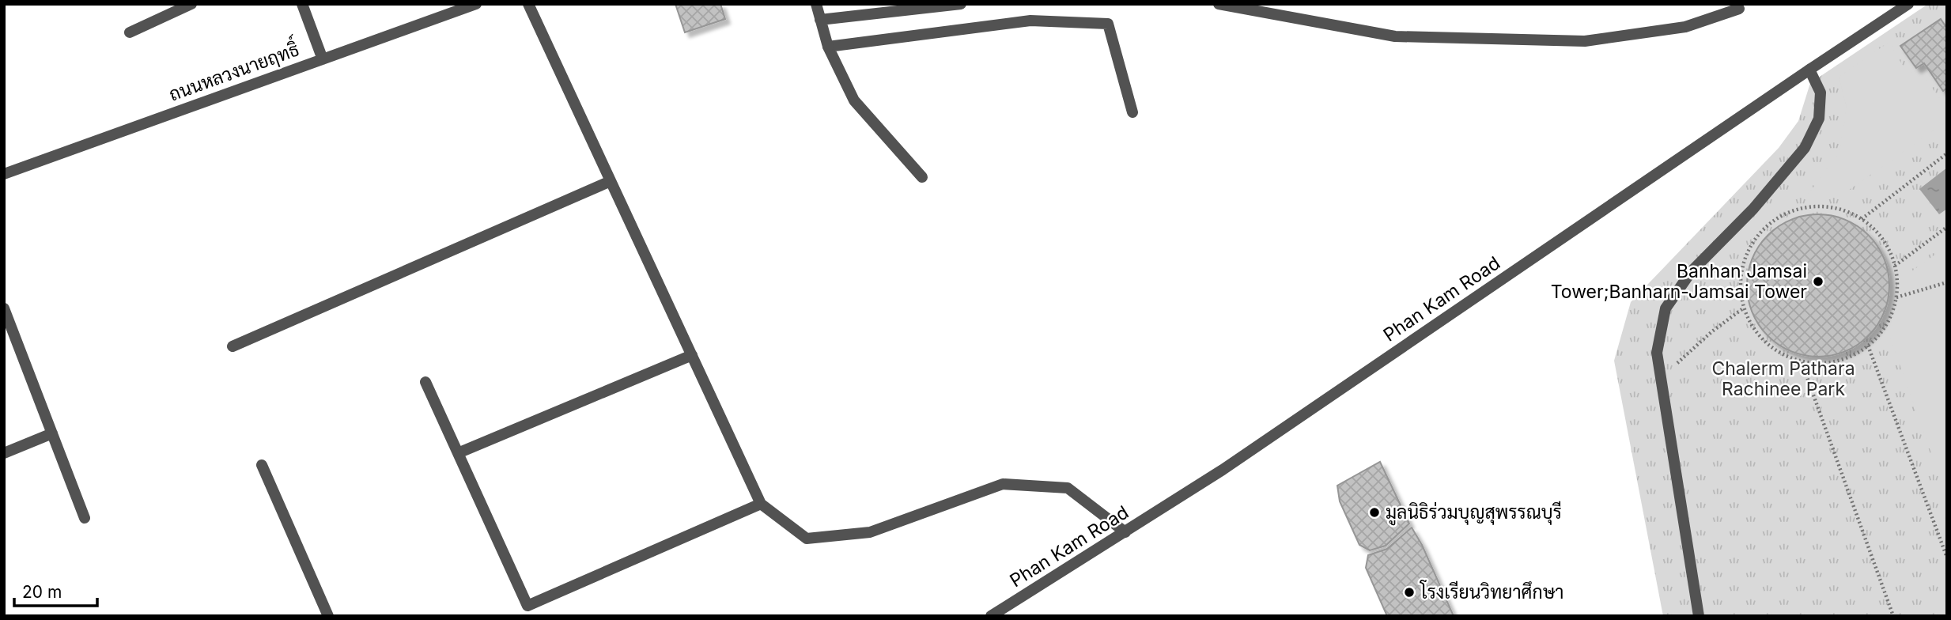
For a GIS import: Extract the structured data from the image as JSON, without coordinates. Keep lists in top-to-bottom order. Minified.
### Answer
{"streets":{"street":["ถนนหลวงนายฤทธิ์","Phan Kam Road"]},"parks":["Chalerm Pathara Rachinee Park"],"places":["Banhan Jamsai Tower;Banharn-Jamsai Tower","มูลนิธิร่วมบุญสุพรรณบุรี","โรงเรียนวิทยาศึกษา"],"scale_bar":"20 m"}
